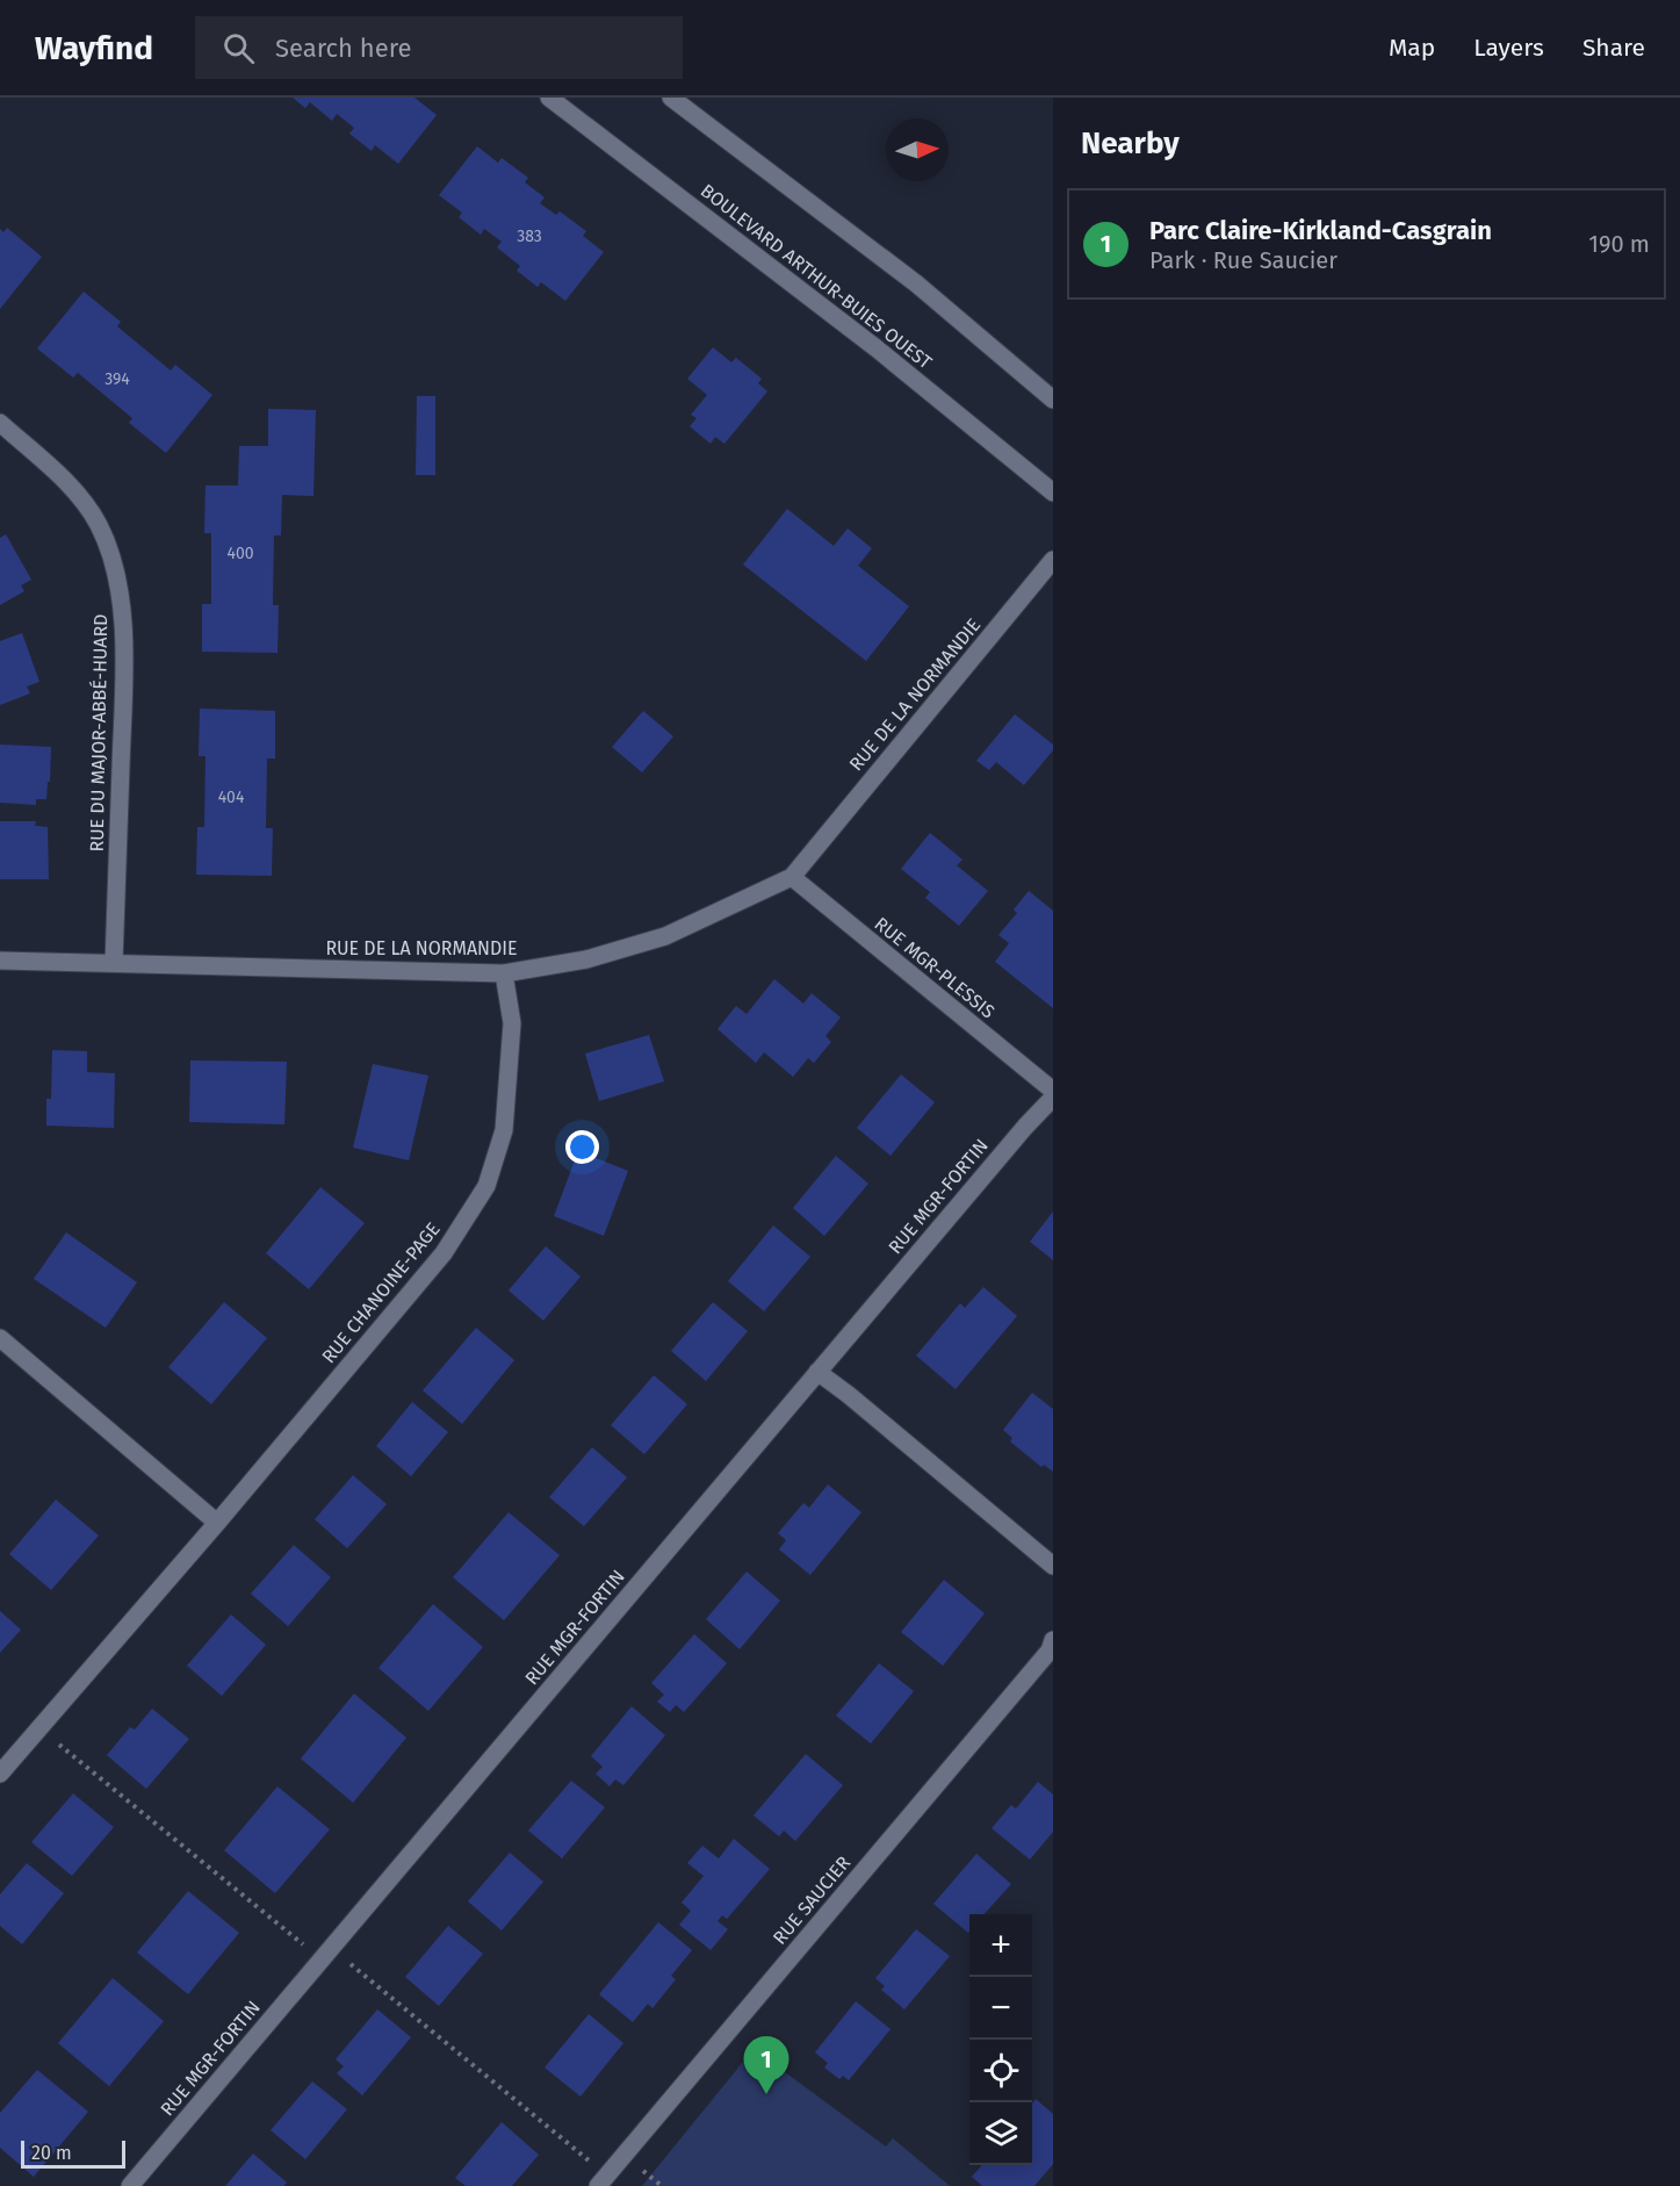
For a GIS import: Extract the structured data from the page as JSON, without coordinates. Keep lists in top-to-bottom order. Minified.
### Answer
{"streets":{"street":["BOULEVARD ARTHUR-BUIES OUEST","RUE DE LA NORMANDIE","RUE DU MAJOR-ABBÉ-HUARD","RUE MGR-PLESSIS","RUE MGR-FORTIN","RUE CHANOINE-PAGE","RUE SAUCIER"]},"crossings":[["RUE DE LA NORMANDIE","RUE DU MAJOR-ABBÉ-HUARD"],["RUE DE LA NORMANDIE","RUE MGR-PLESSIS"],["RUE DE LA NORMANDIE","RUE CHANOINE-PAGE"]],"house_numbers":["383","394","400","404"],"scale_bar":"20 m","north":"right","page":{"header":"Wayfind","search":"Search here","nav":["Map","Layers","Share"],"heading":"Nearby","list":[{"mark":"1","name":"Parc Claire-Kirkland-Casgrain","note":"Park · Rue Saucier","value":"190 m"}],"map_buttons":["+","−"],"pins":"1","scale":"20 m"}}
